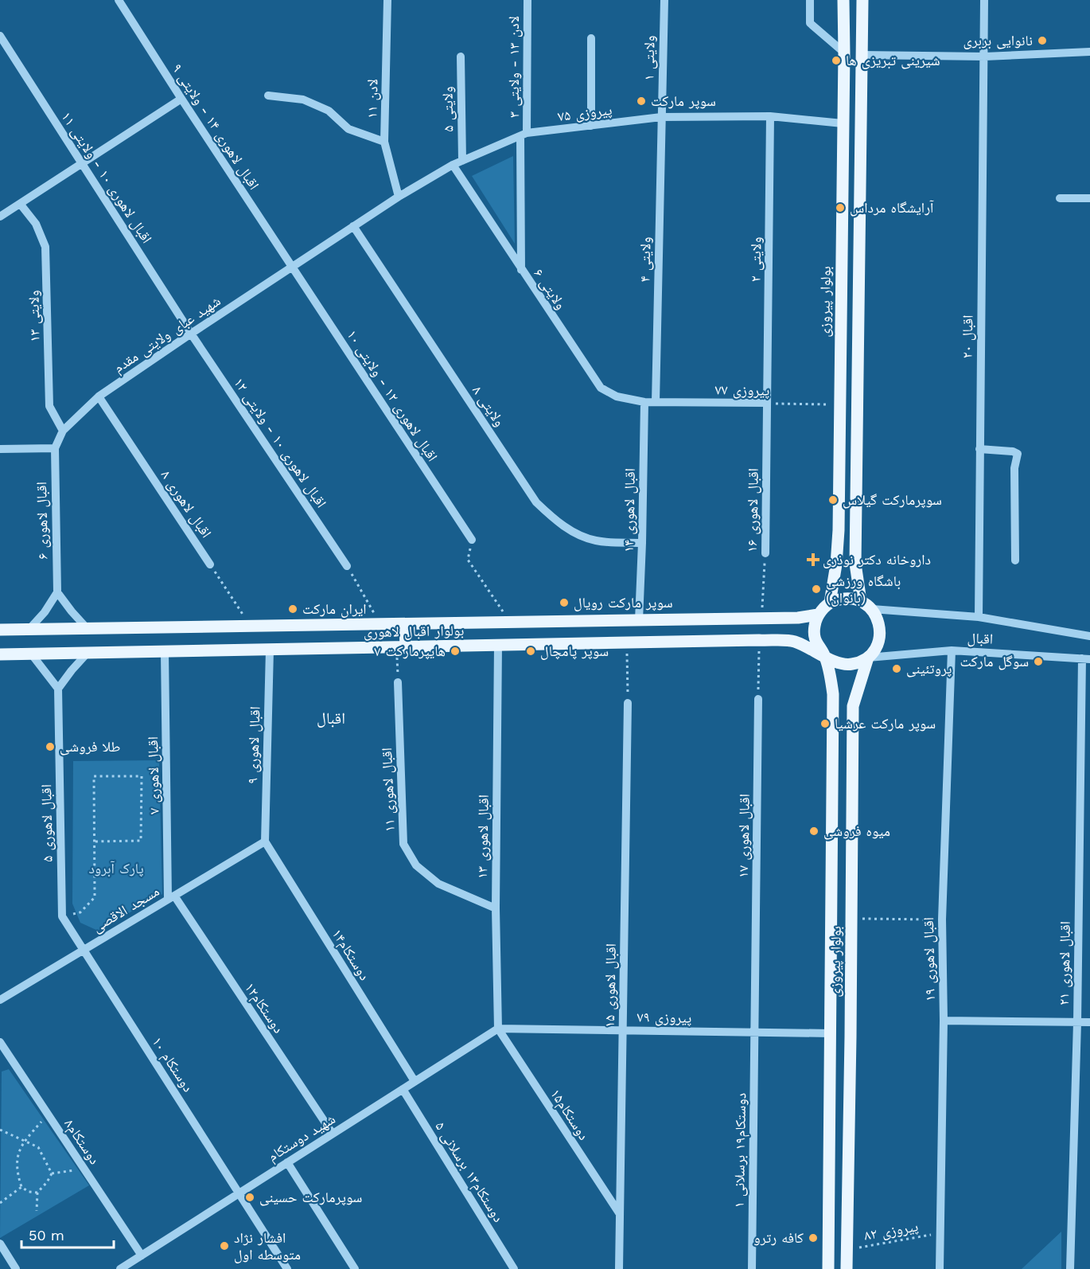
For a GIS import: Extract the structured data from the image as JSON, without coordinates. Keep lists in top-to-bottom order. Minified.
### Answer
{"streets":{"main road":["بولوار پیروزی","بولوار اقبال لاهوری"],"street":["ولایتی ۱","لادن ۱۳ - ولایتی ۳","لادن ۱۱","ولایتی ۵","پیروزی ۷۵","اقبال لاهوری ۱۴ - ولایتی ۹","اقبال لاهوری ۱۰ - ولایتی ۱۱","ولایتی ۴","ولایتی ۲","ولایتی ۶","ولایتی ۱۳","شهید عبای ولایتی مقدم","اقبال ۲۰","پیروزی ۷۷","اقبال لاهوری ۱۲ - ولایتی ۱۰","ولایتی ۸","اقبال لاهوری ۱۰ - ولایتی ۱۲","اقبال لاهوری ۸","اقبال لاهوری ۱۴","اقبال لاهوری ۱۶","اقبال لاهوری ۶","اقبال","اقبال لاهوری ۹","اقبال لاهوری ۷","اقبال لاهوری ۱۱","اقبال لاهوری ۵","اقبال لاهوری ۱۷","اقبال لاهوری ۱۳","مسجد الاقصی","دوستکام۱۴","اقبال لاهوری ۱۹","اقبال لاهوری ۲۱","اقبال لاهوری ۱۵","دوستکام۱۲","پیروزی ۷۹","دوستکام ۱۰","دوستکام۱۵","شهید دوستکام","دوستکام۸","دوستکام۱۹ برسلانی ۱","دوستکام۱۳ برسلانی ۵"],"path":["پیروزی ۸۲"]},"crossings":[["ولایتی ۱","پیروزی ۷۵"],["ولایتی ۱","ولایتی ۴"],["لادن ۱۳ - ولایتی ۳","پیروزی ۷۵"],["لادن ۱۳ - ولایتی ۳","ولایتی ۶"],["لادن ۱۱","پیروزی ۷۵"],["ولایتی ۵","پیروزی ۷۵"],["پیروزی ۷۵","ولایتی ۴"],["پیروزی ۷۵","ولایتی ۲"],["پیروزی ۷۵","ولایتی ۶"],["پیروزی ۷۵","بولوار پیروزی"],["پیروزی ۷۵","شهید عبای ولایتی مقدم"],["پیروزی ۷۵","ولایتی ۸"],["اقبال لاهوری ۱۴ - ولایتی ۹","شهید عبای ولایتی مقدم"],["اقبال لاهوری ۱۴ - ولایتی ۹","اقبال لاهوری ۱۲ - ولایتی ۱۰"],["اقبال لاهوری ۱۰ - ولایتی ۱۱","شهید عبای ولایتی مقدم"],["اقبال لاهوری ۱۰ - ولایتی ۱۱","اقبال لاهوری ۱۰ - ولایتی ۱۲"],["ولایتی ۴","پیروزی ۷۷"],["ولایتی ۲","پیروزی ۷۷"],["ولایتی ۲","اقبال لاهوری ۱۶"],["ولایتی ۶","پیروزی ۷۷"],["ولایتی ۶","اقبال لاهوری ۱۴"],["بولوار پیروزی","پیروزی ۷۷"],["بولوار پیروزی","بولوار اقبال لاهوری"],["بولوار پیروزی","اقبال"],["بولوار پیروزی","پیروزی ۷۹"],["بولوار پیروزی","پیروزی ۸۲"],["ولایتی ۱۳","شهید عبای ولایتی مقدم"],["شهید عبای ولایتی مقدم","اقبال لاهوری ۱۲ - ولایتی ۱۰"],["شهید عبای ولایتی مقدم","ولایتی ۸"],["شهید عبای ولایتی مقدم","اقبال لاهوری ۱۰ - ولایتی ۱۲"],["شهید عبای ولایتی مقدم","اقبال لاهوری ۸"],["شهید عبای ولایتی مقدم","اقبال لاهوری ۶"],["اقبال ۲۰","اقبال"],["پیروزی ۷۷","اقبال لاهوری ۱۴"],["پیروزی ۷۷","اقبال لاهوری ۱۶"],["ولایتی ۸","اقبال لاهوری ۱۴"],["اقبال لاهوری ۱۴","بولوار اقبال لاهوری"],["اقبال لاهوری ۱۶","بولوار اقبال لاهوری"],["بولوار اقبال لاهوری","اقبال"],["بولوار اقبال لاهوری","اقبال لاهوری ۹"],["بولوار اقبال لاهوری","اقبال لاهوری ۷"],["بولوار اقبال لاهوری","اقبال لاهوری ۱۳"],["اقبال","اقبال لاهوری ۱۹"],["اقبال","اقبال لاهوری ۲۱"],["اقبال لاهوری ۹","مسجد الاقصی"],["اقبال لاهوری ۹","دوستکام۱۴"],["اقبال لاهوری ۷","مسجد الاقصی"],["اقبال لاهوری ۷","دوستکام۱۲"],["اقبال لاهوری ۱۱","اقبال لاهوری ۱۳"],["اقبال لاهوری ۱۷","پیروزی ۷۹"],["اقبال لاهوری ۱۷","دوستکام۱۹ برسلانی ۱"],["اقبال لاهوری ۱۳","پیروزی ۷۹"],["اقبال لاهوری ۱۳","دوستکام۱۵"],["اقبال لاهوری ۱۳","شهید دوستکام"],["مسجد الاقصی","دوستکام۱۴"],["مسجد الاقصی","دوستکام۱۲"],["مسجد الاقصی","دوستکام ۱۰"],["دوستکام۱۴","شهید دوستکام"],["اقبال لاهوری ۱۹","پیروزی ۸۲"],["اقبال لاهوری ۱۵","پیروزی ۷۹"],["اقبال لاهوری ۱۵","دوستکام۱۵"],["دوستکام۱۲","شهید دوستکام"],["پیروزی ۷۹","دوستکام۱۵"],["پیروزی ۷۹","شهید دوستکام"],["پیروزی ۷۹","دوستکام۱۹ برسلانی ۱"],["دوستکام ۱۰","شهید دوستکام"],["دوستکام۱۵","شهید دوستکام"],["شهید دوستکام","دوستکام۸"],["شهید دوستکام","دوستکام۱۳ برسلانی ۵"]],"districts":["اقبال"],"parks":["پارک آبرود"],"places":{"other":["نانوایی بربری","شیرینی تبریزی ها","سوپر مارکت","آرایشگاه مرداس","سوپرمارکت گیلاس","باشگاه ورزشی (بانوان)","سوپر مارکت رویال","ایران مارکت","هایپرمارکت ۷","سوپر‌ پامچال","سوگل مارکت","پروتئینی","سوپر مارکت عرشیا","طلا فروشی","میوه فروشی","سوپرمارکت حسینی","کافه رترو","افشار نژاد متوسطه اول"],"health":["داروخانه دکتر نوذری"]},"scale_bar":"50 m"}
